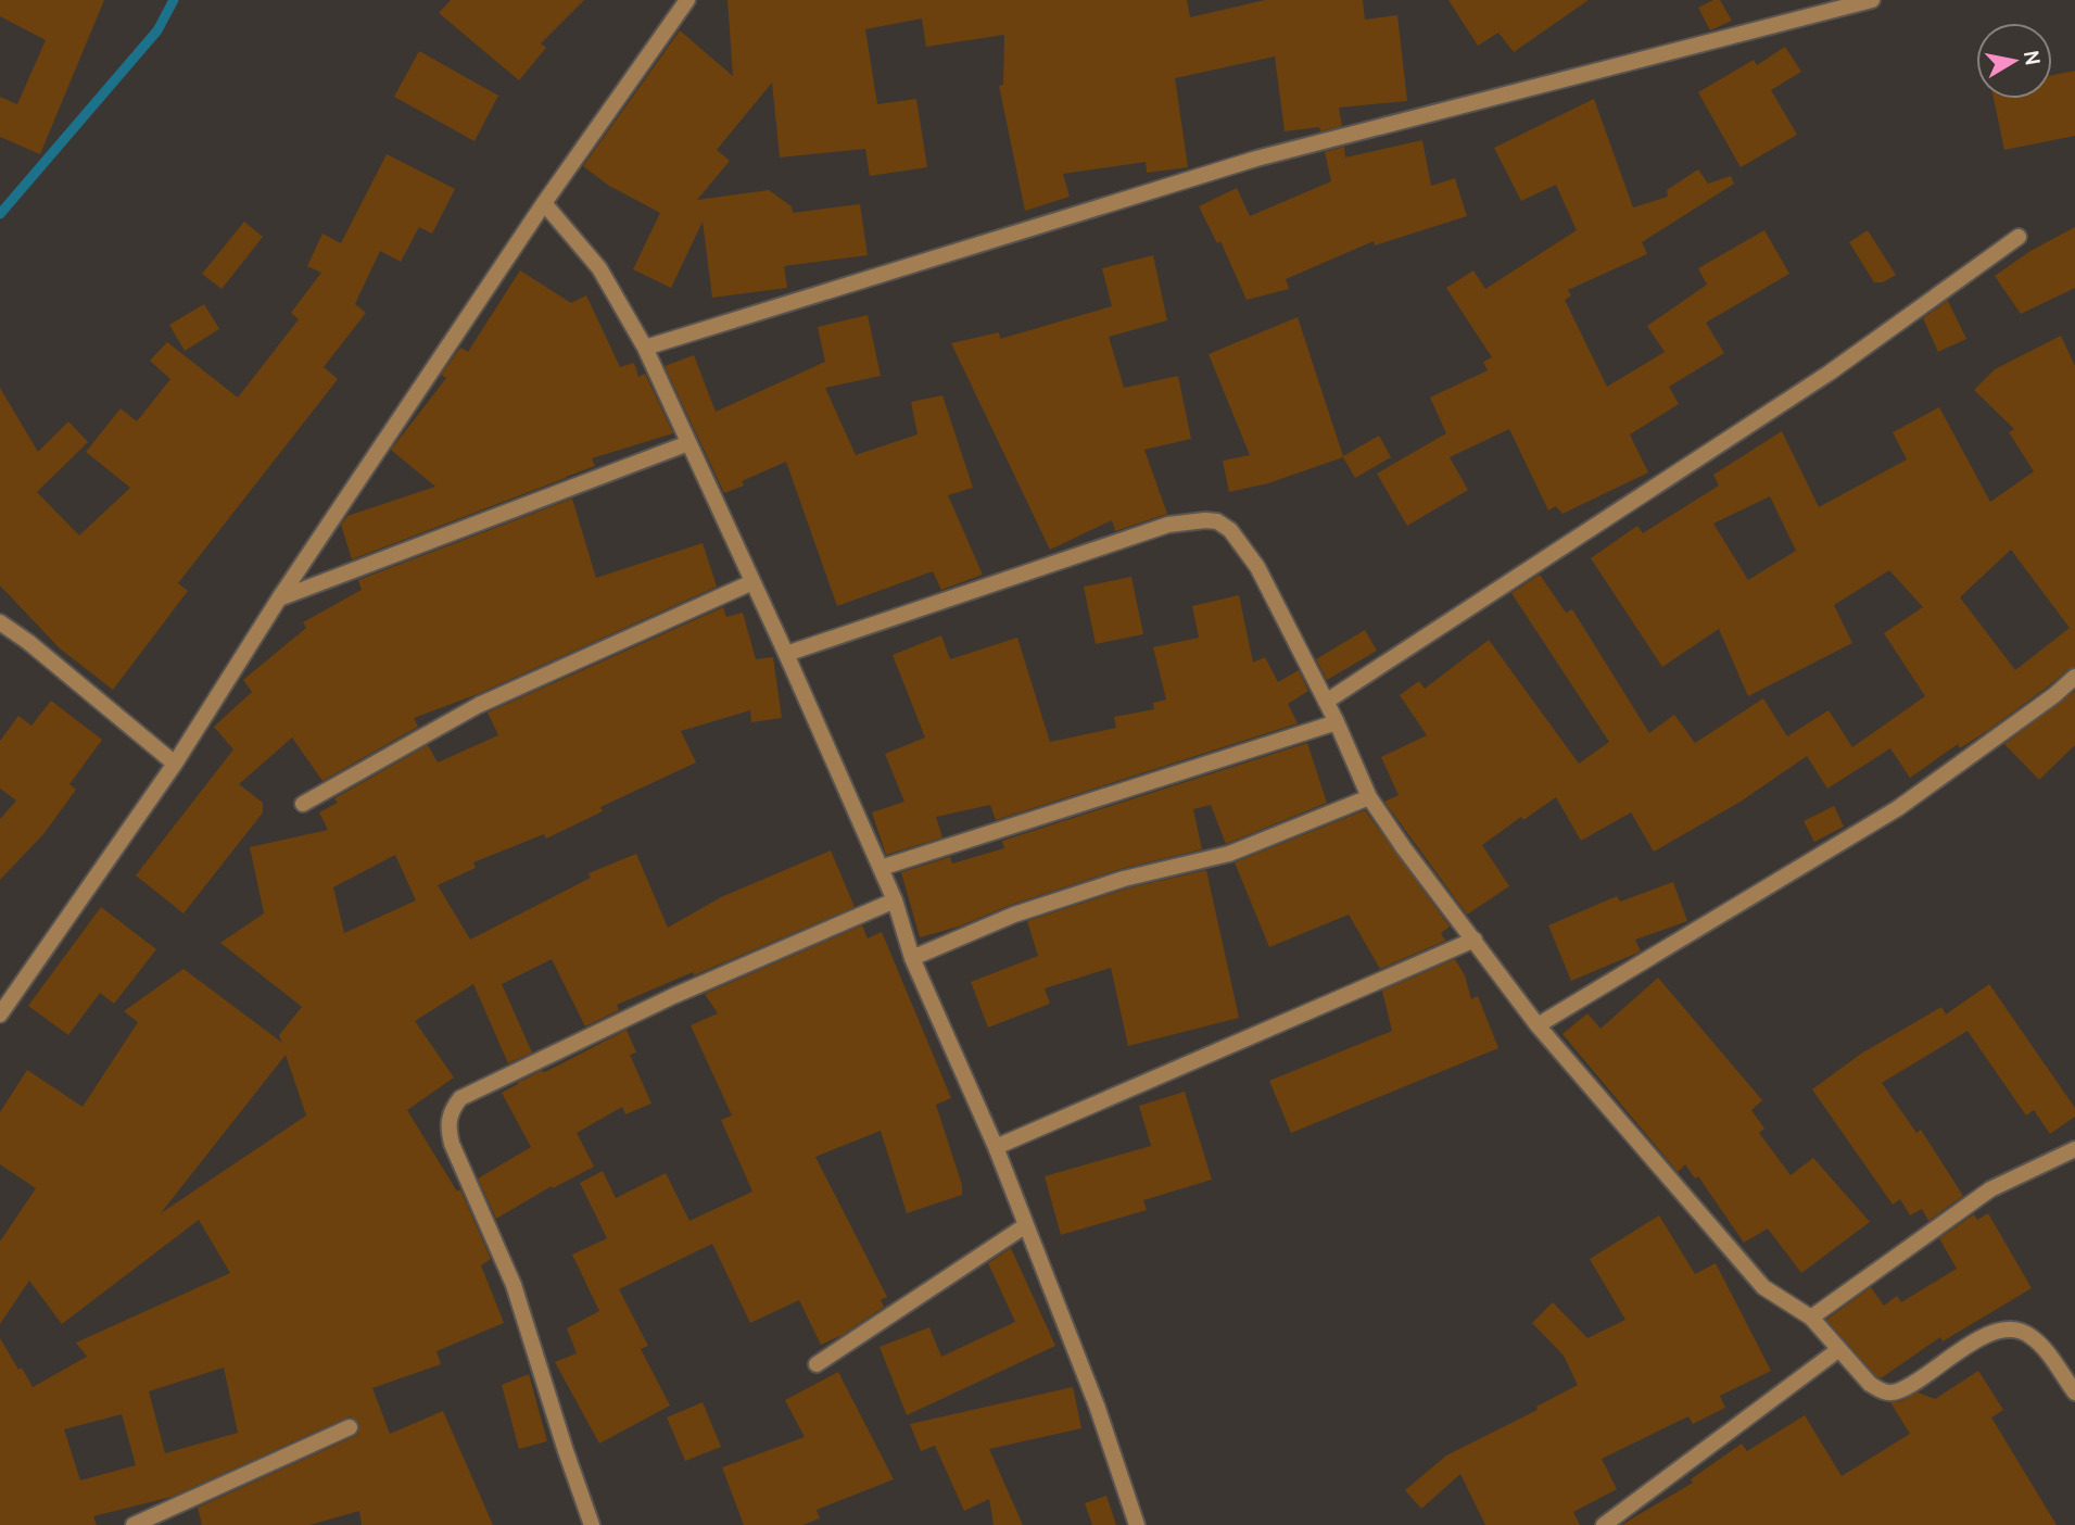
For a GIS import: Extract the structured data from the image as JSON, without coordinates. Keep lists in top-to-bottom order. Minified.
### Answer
{"north":"right"}
